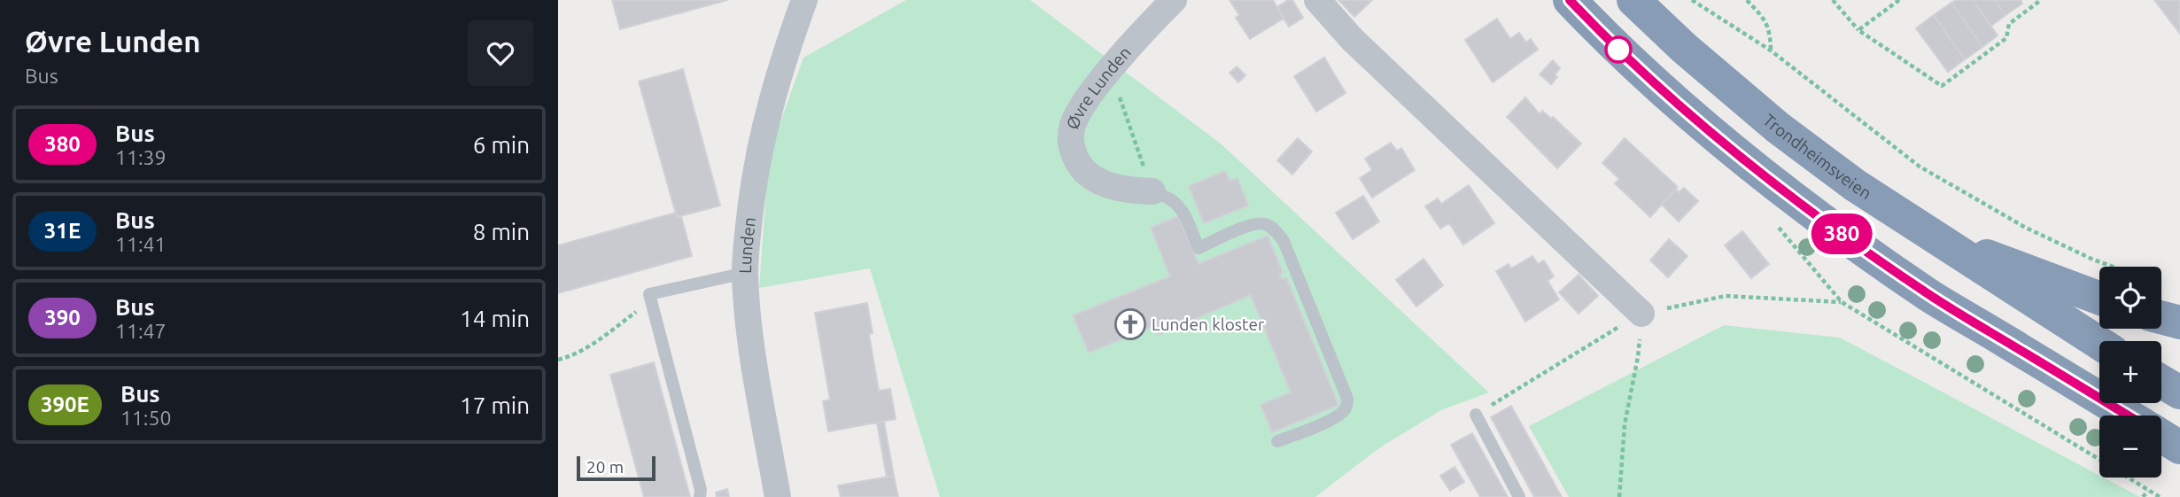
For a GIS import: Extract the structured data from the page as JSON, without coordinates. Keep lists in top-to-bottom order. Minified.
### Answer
{"streets":{"highway":["Trondheimsveien"],"street":["Øvre Lunden","Lunden"]},"places":{"church":["Lunden kloster"]},"lines":["bus line 380"],"scale_bar":"20 m","page":{"heading":["Øvre Lunden","Bus"],"on_map":"380","list":[{"mark":"380","name":"Bus","note":"11:39","value":"6 min"},{"mark":"31E","name":"Bus","note":"11:41","value":"8 min"},{"mark":"390","name":"Bus","note":"11:47","value":"14 min"},{"mark":"390E","name":"Bus","note":"11:50","value":"17 min"}],"map_buttons":["+","−"],"scale":"20 m"}}
